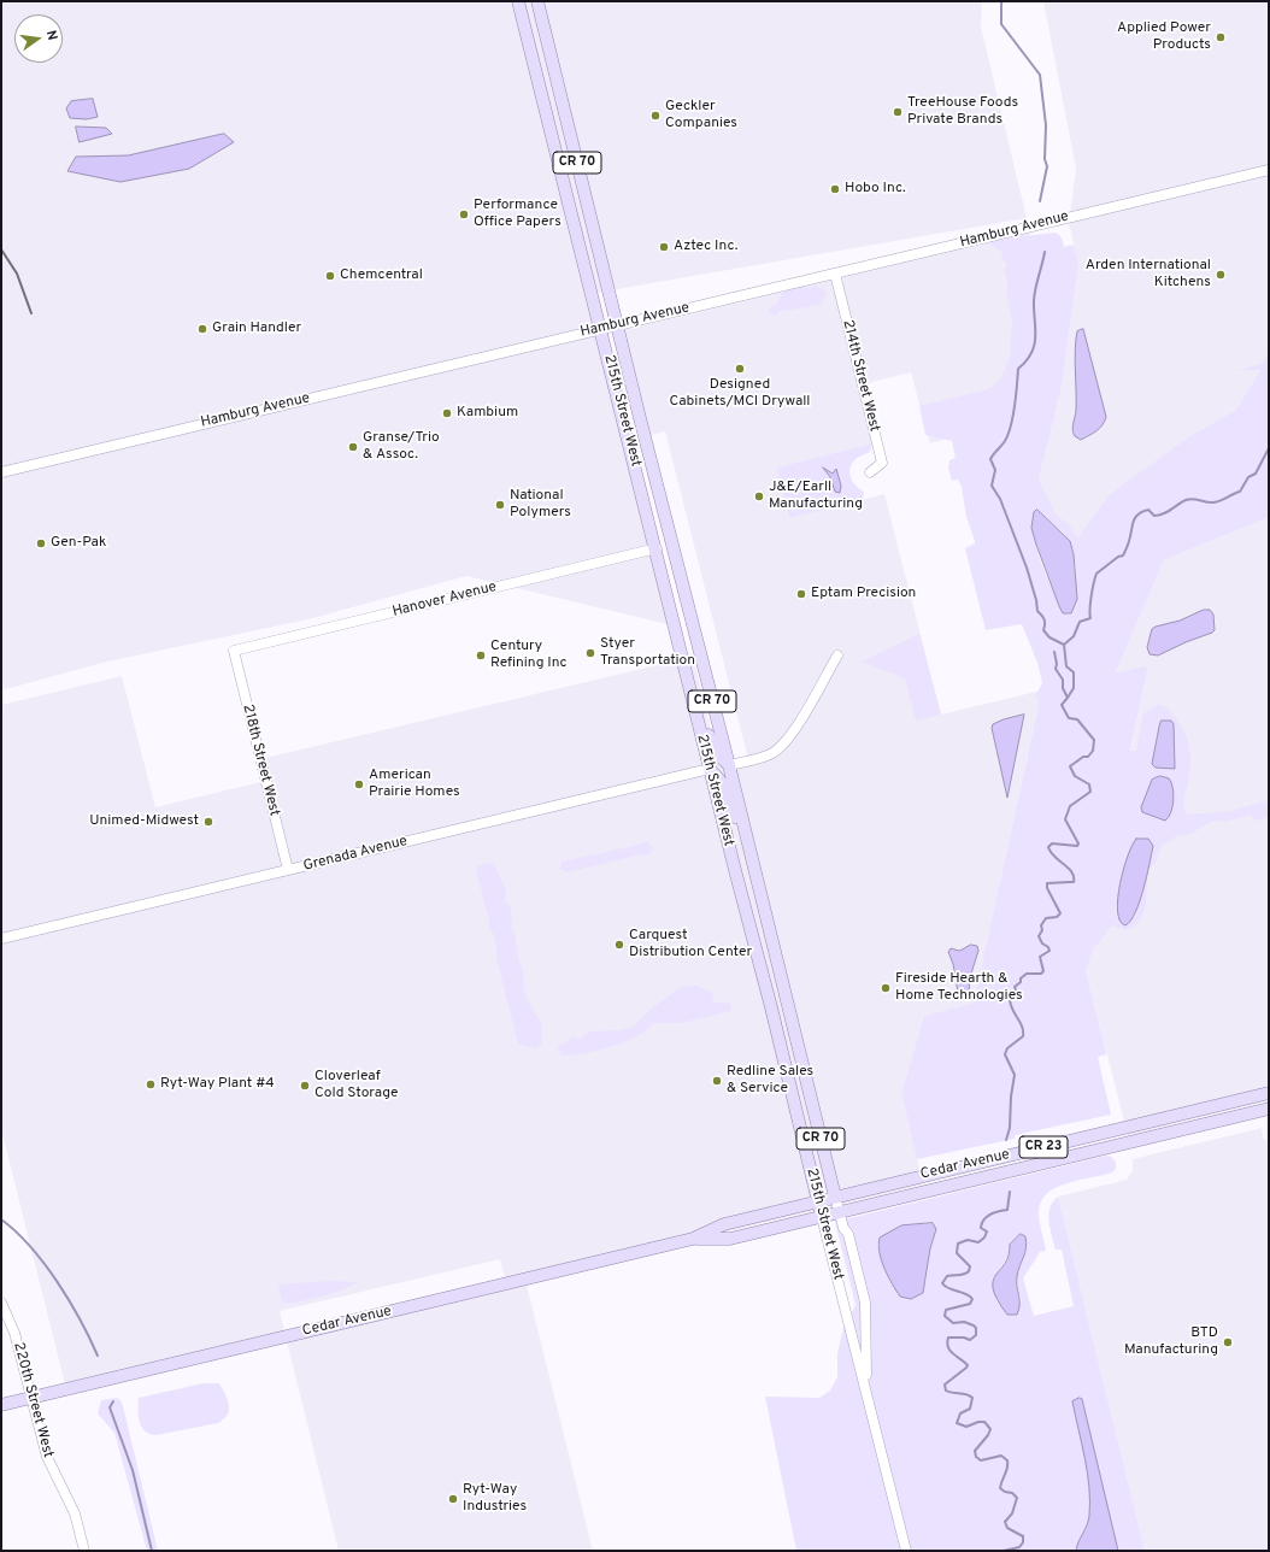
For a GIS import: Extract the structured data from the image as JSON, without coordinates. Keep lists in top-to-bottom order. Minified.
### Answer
{"streets":{"main road":["CR 70","215th Street West","CR 23","Cedar Avenue"],"street":["Hamburg Avenue","214th Street West","Hanover Avenue","218th Street West","Grenada Avenue","220th Street West"]},"crossings":[["Hamburg Avenue","214th Street West"],["Hamburg Avenue","215th Street West"],["215th Street West","Hanover Avenue"],["215th Street West","Grenada Avenue"],["215th Street West","Cedar Avenue"],["Hanover Avenue","218th Street West"],["218th Street West","Grenada Avenue"],["Cedar Avenue","220th Street West"]],"places":["Applied Power Products","TreeHouse Foods Private Brands","Geckler Companies","Hobo Inc.","Performance Office Papers","Aztec Inc.","Arden International Kitchens","Chemcentral","Grain Handler","Designed Cabinets/MCI Drywall","Kambium","Granse/Trio & Assoc.","J&E/Earll Manufacturing","National Polymers","Gen-Pak","Eptam Precision","Styer Transportation","Century Refining Inc","American Prairie Homes","Unimed-Midwest","Carquest Distribution Center","Fireside Hearth & Home Technologies","Redline Sales & Service","Ryt-Way Plant #4","Cloverleaf Cold Storage","BTD Manufacturing","Ryt-Way Industries"],"north":"right"}
